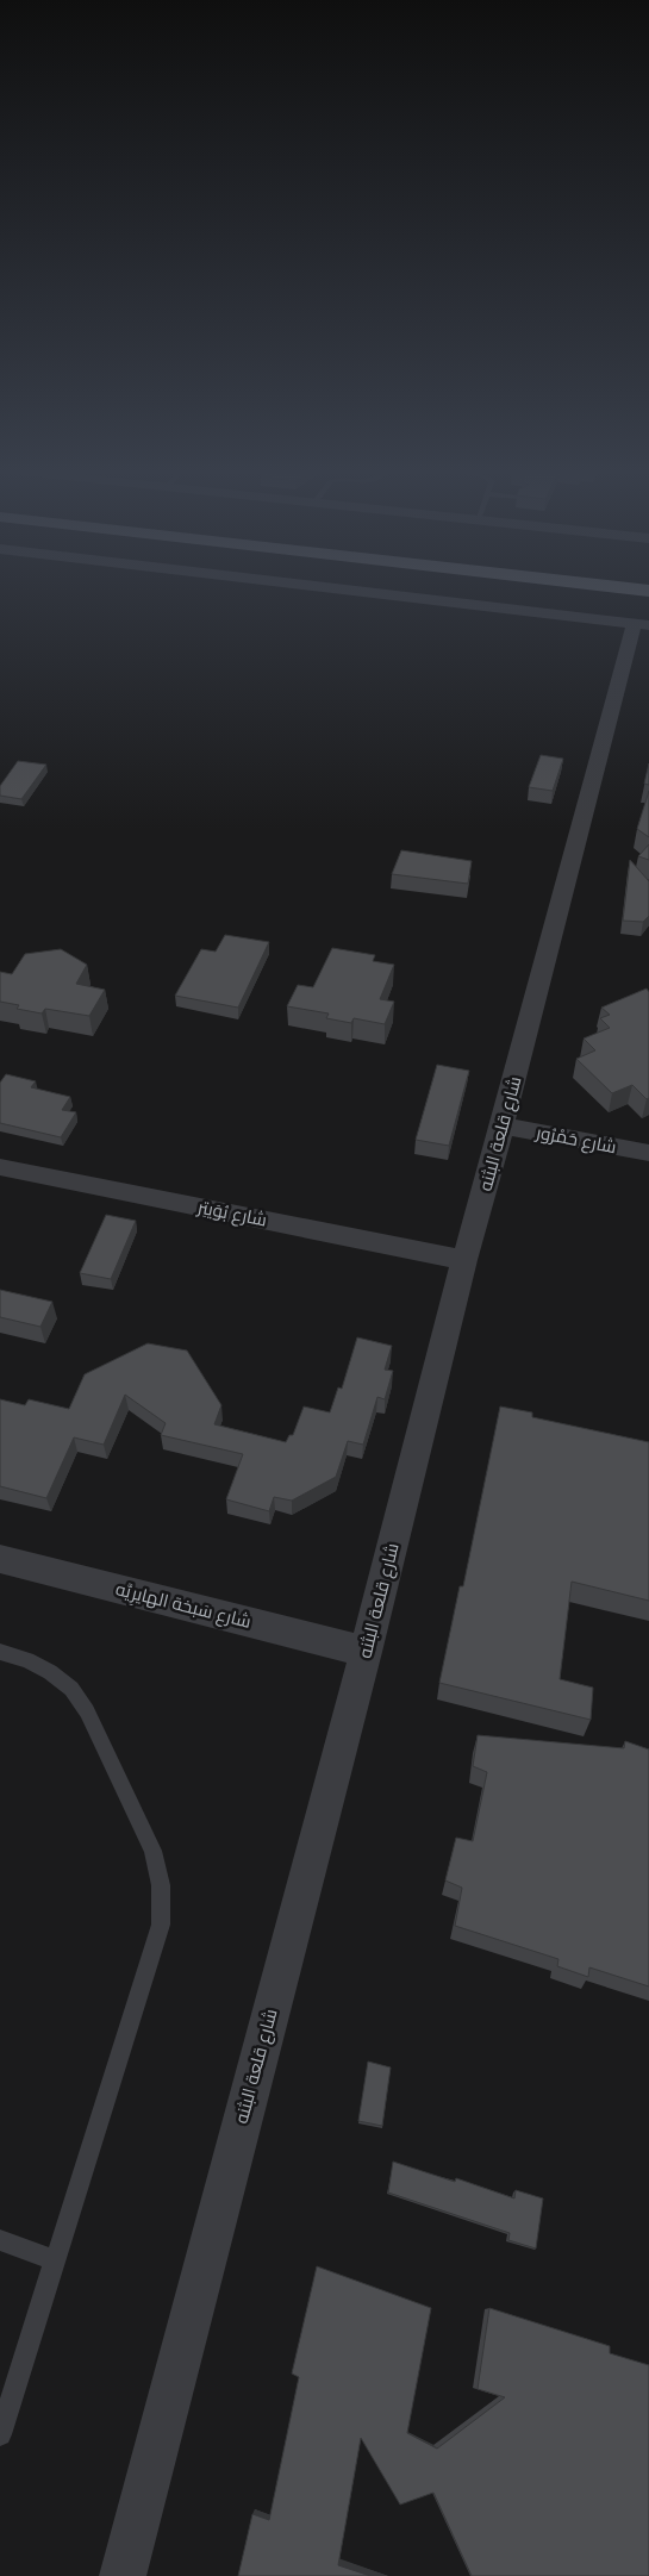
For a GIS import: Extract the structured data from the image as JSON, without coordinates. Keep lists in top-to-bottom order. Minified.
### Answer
{"streets":{"street":["شارع قلعة البثنه","شارع حَمْرُور","شارع بُوَيتِر","شارع سَبخة الهايرِيَّه"]},"crossings":[["شارع قلعة البثنه","شارع حَمْرُور"],["شارع قلعة البثنه","شارع بُوَيتِر"],["شارع قلعة البثنه","شارع سَبخة الهايرِيَّه"]]}
